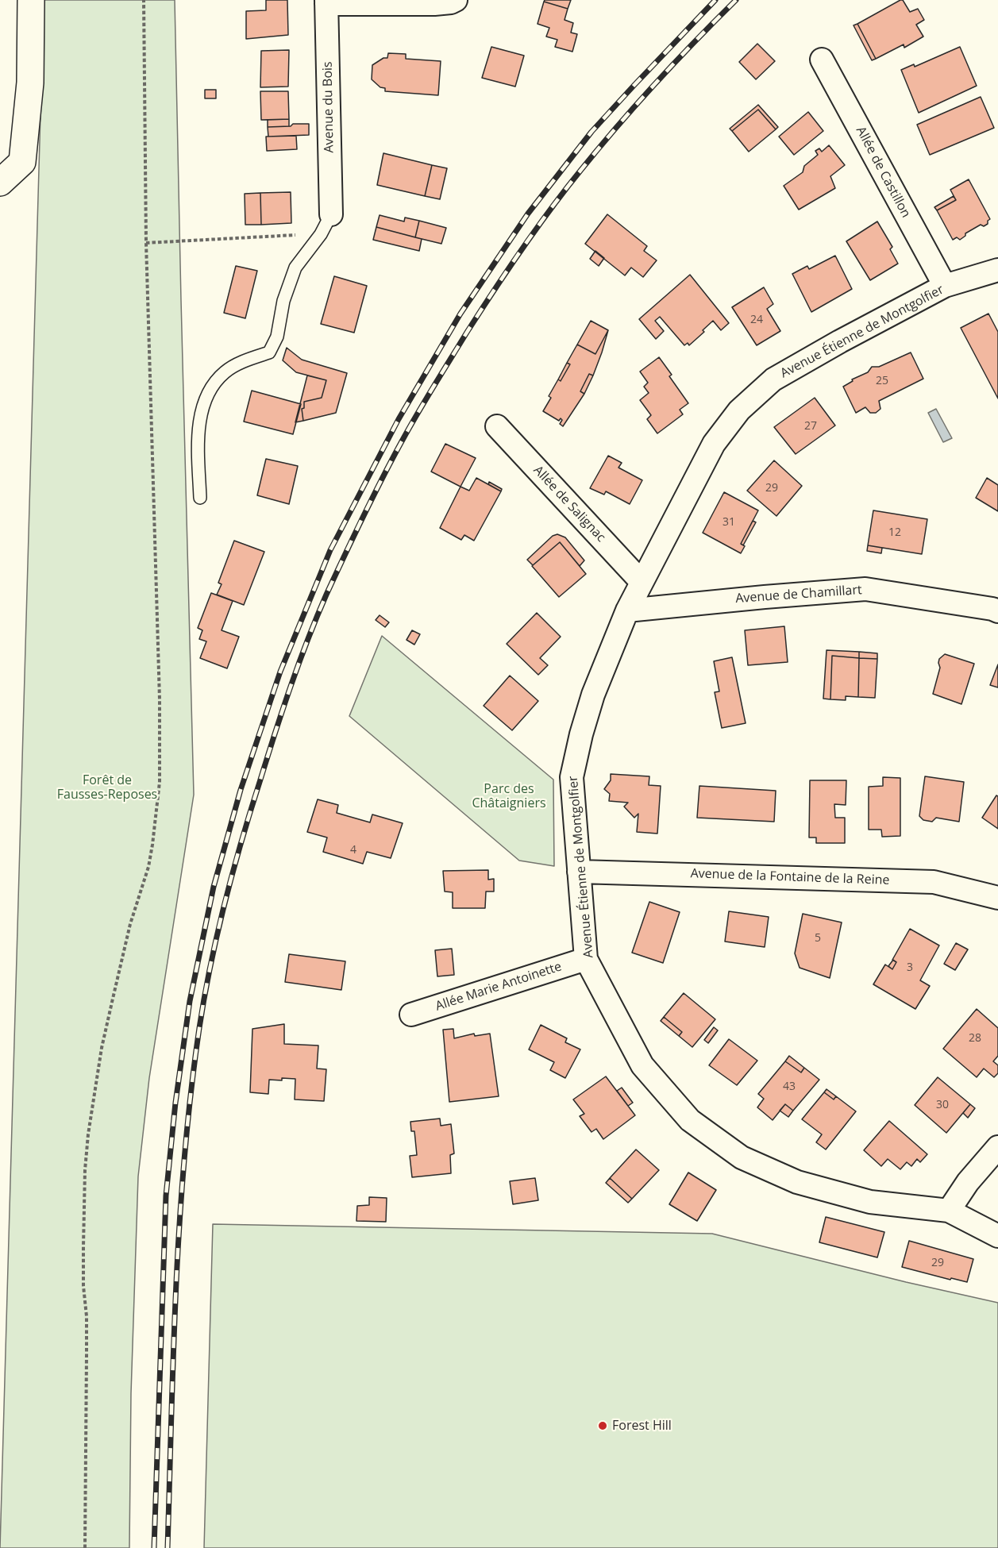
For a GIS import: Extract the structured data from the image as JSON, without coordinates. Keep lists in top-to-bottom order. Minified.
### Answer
{"streets":{"street":["Avenue du Bois","Allée de Castillon","Avenue Étienne de Montgolfier","Allée de Salignac","Avenue de Chamillart","Avenue de la Fontaine de la Reine","Allée Marie Antoinette"]},"crossings":[["Allée de Castillon","Avenue Étienne de Montgolfier"],["Avenue Étienne de Montgolfier","Allée de Salignac"],["Avenue Étienne de Montgolfier","Avenue de Chamillart"],["Avenue Étienne de Montgolfier","Avenue de la Fontaine de la Reine"],["Avenue Étienne de Montgolfier","Allée Marie Antoinette"]],"parks":["Forêt de Fausses-Reposes","Parc des Châtaigniers"],"places":["Forest Hill"],"house_numbers":["24","25","27","29","31","12","4","5","3","28","43","30","29"]}
